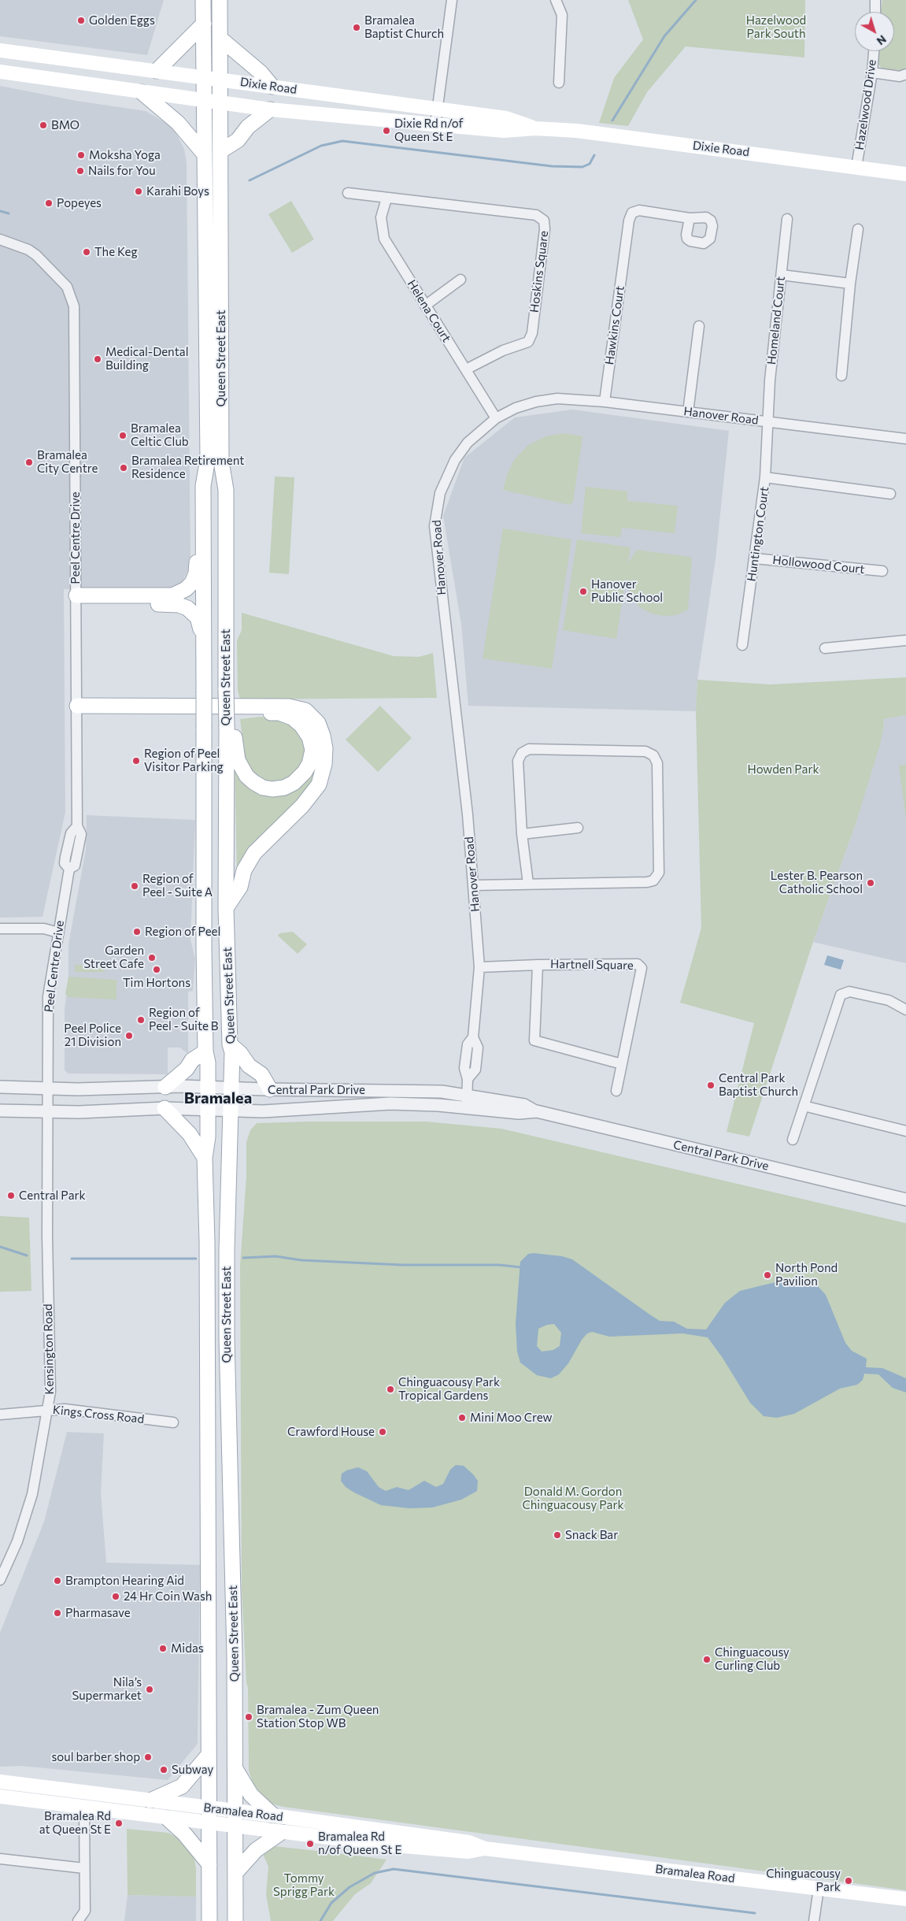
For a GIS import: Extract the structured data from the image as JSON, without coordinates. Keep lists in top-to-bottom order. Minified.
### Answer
{"streets":{"main road":["Dixie Road","Queen Street East","Bramalea Road"],"street":["Hazelwood Drive","Hoskins Square","Helena Court","Homeland Court","Hawkins Court","Hanover Road","Huntington Court","Peel Centre Drive","Hollowood Court","Hartnell Square","Central Park Drive","Kensington Road","Kings Cross Road"]},"crossings":[["Dixie Road","Hazelwood Drive"],["Dixie Road","Queen Street East"],["Hoskins Square","Helena Court"],["Helena Court","Hanover Road"],["Homeland Court","Hanover Road"],["Homeland Court","Huntington Court"],["Hawkins Court","Hanover Road"],["Queen Street East","Central Park Drive"],["Queen Street East","Bramalea Road"],["Hanover Road","Huntington Court"],["Hanover Road","Hartnell Square"],["Hanover Road","Central Park Drive"],["Huntington Court","Hollowood Court"],["Peel Centre Drive","Central Park Drive"],["Peel Centre Drive","Kensington Road"],["Central Park Drive","Kensington Road"],["Kensington Road","Kings Cross Road"]],"districts":["Bramalea"],"parks":["Hazelwood Park South","Howden Park","Donald M. Gordon Chinguacousy Park","Tommy Sprigg Park"],"places":["Golden Eggs","Bramalea Baptist Church","BMO","Dixie Rd n/of Queen St E","Moksha Yoga","Nails for You","Karahi Boys","Popeyes","The Keg","Medical-Dental Building","Bramalea Celtic Club","Bramalea City Centre","Bramalea Retirement Residence","Hanover Public School","Region of Peel Visitor Parking","Lester B. Pearson Catholic School","Region of Peel - Suite A","Region of Peel","Garden Street Cafe","Tim Hortons","Region of Peel - Suite B","Peel Police 21 Division","Central Park Baptist Church","Central Park","North Pond Pavilion","Chinguacousy Park Tropical Gardens","Mini Moo Crew","Crawford House","Snack Bar","Brampton Hearing Aid","24 Hr Coin Wash","Pharmasave","Midas","Chinguacousy Curling Club","Nila’s Supermarket","Bramalea - Zum Queen Station Stop WB","soul barber shop","Subway","Bramalea Rd at Queen St E","Bramalea Rd n/of Queen St E","Chinguacousy Park"],"north":"bottom right"}
